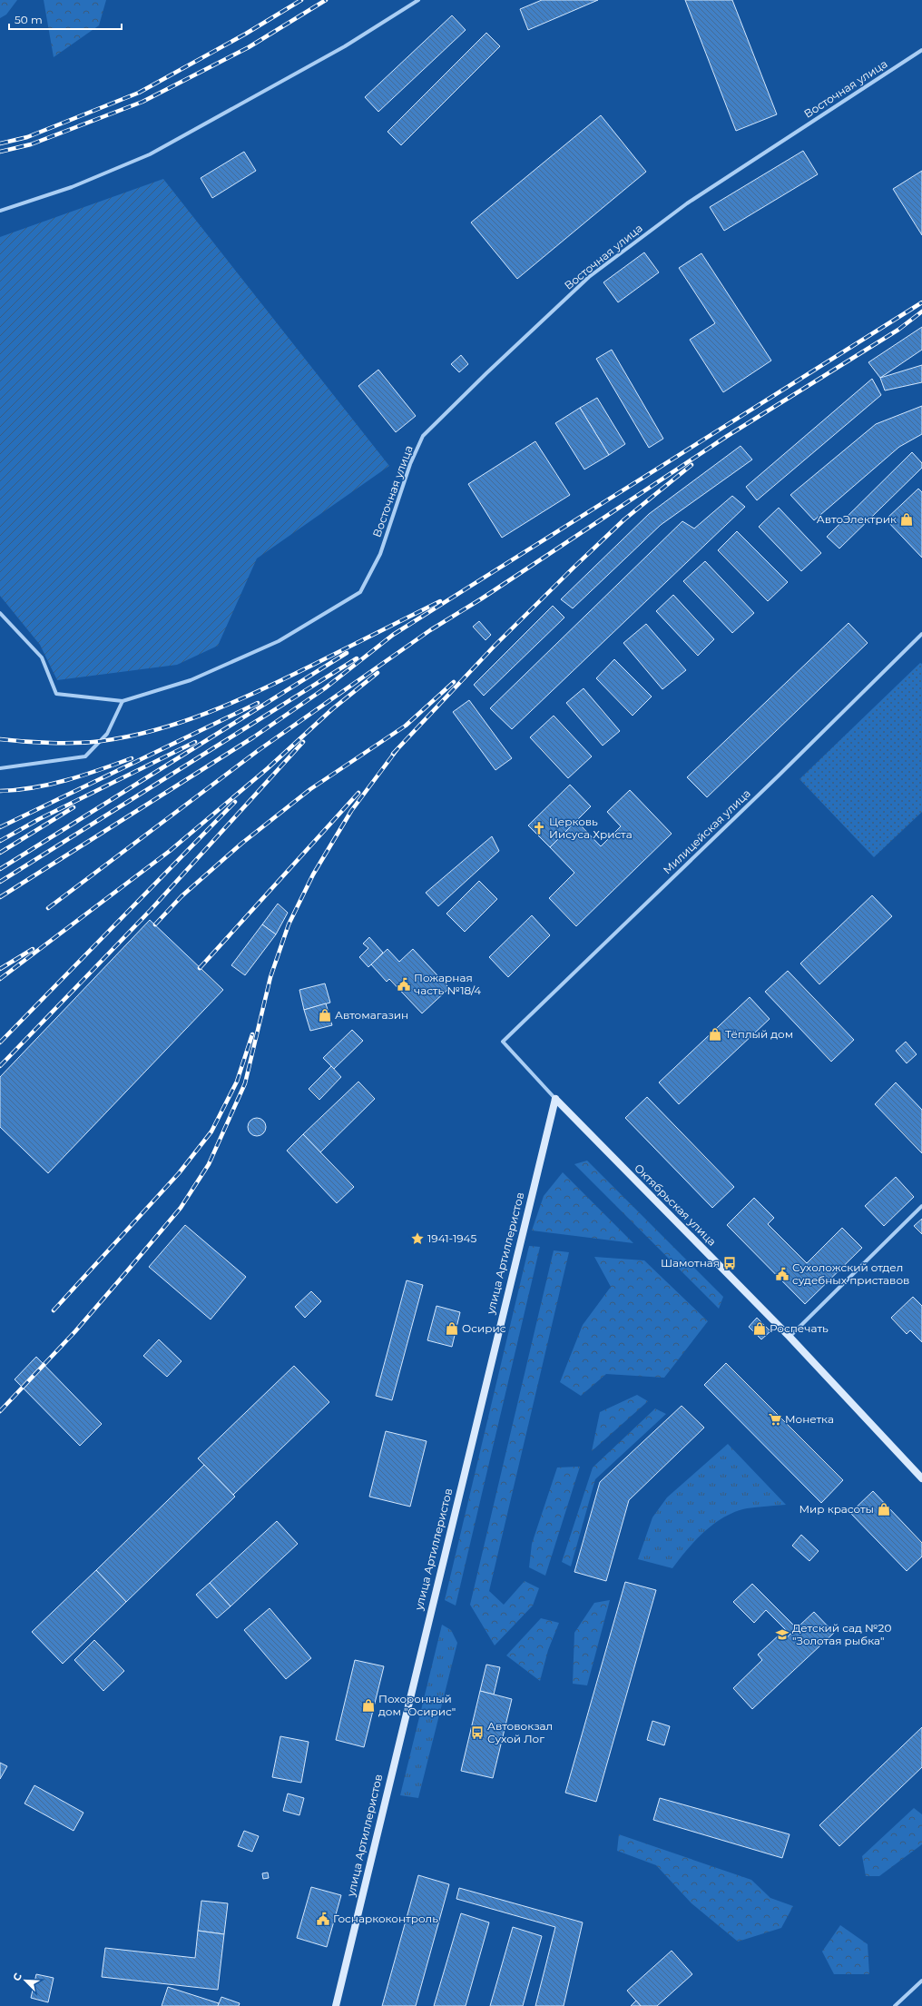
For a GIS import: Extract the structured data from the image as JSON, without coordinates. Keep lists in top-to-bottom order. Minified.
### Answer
{"streets":{"street":["Восточная улица","Милицейская улица","Октябрьская улица","улица Артиллеристов"]},"crossings":[["Милицейская улица","Октябрьская улица"],["Октябрьская улица","улица Артиллеристов"]],"places":{"shop":["АвтоЭлектрик","Автомагазин","Тёплый дом","Осирис","Роспечать","Мир красоты","Похоронный дом \"Осирис\""],"church":["Церковь Иисуса Христа"],"public building":["Пожарная часть №18/4","Сухоложский отдел судебных приставов","Госнаркоконтроль"],"place":["1941-1945"],"bus stop":["Шамотная","Автовокзал Сухой Лог"],"supermarket":["Монетка"],"school or university":["Детский сад №20 \"Золотая рыбка\""]},"scale_bar":"50 m","north":"top left"}
